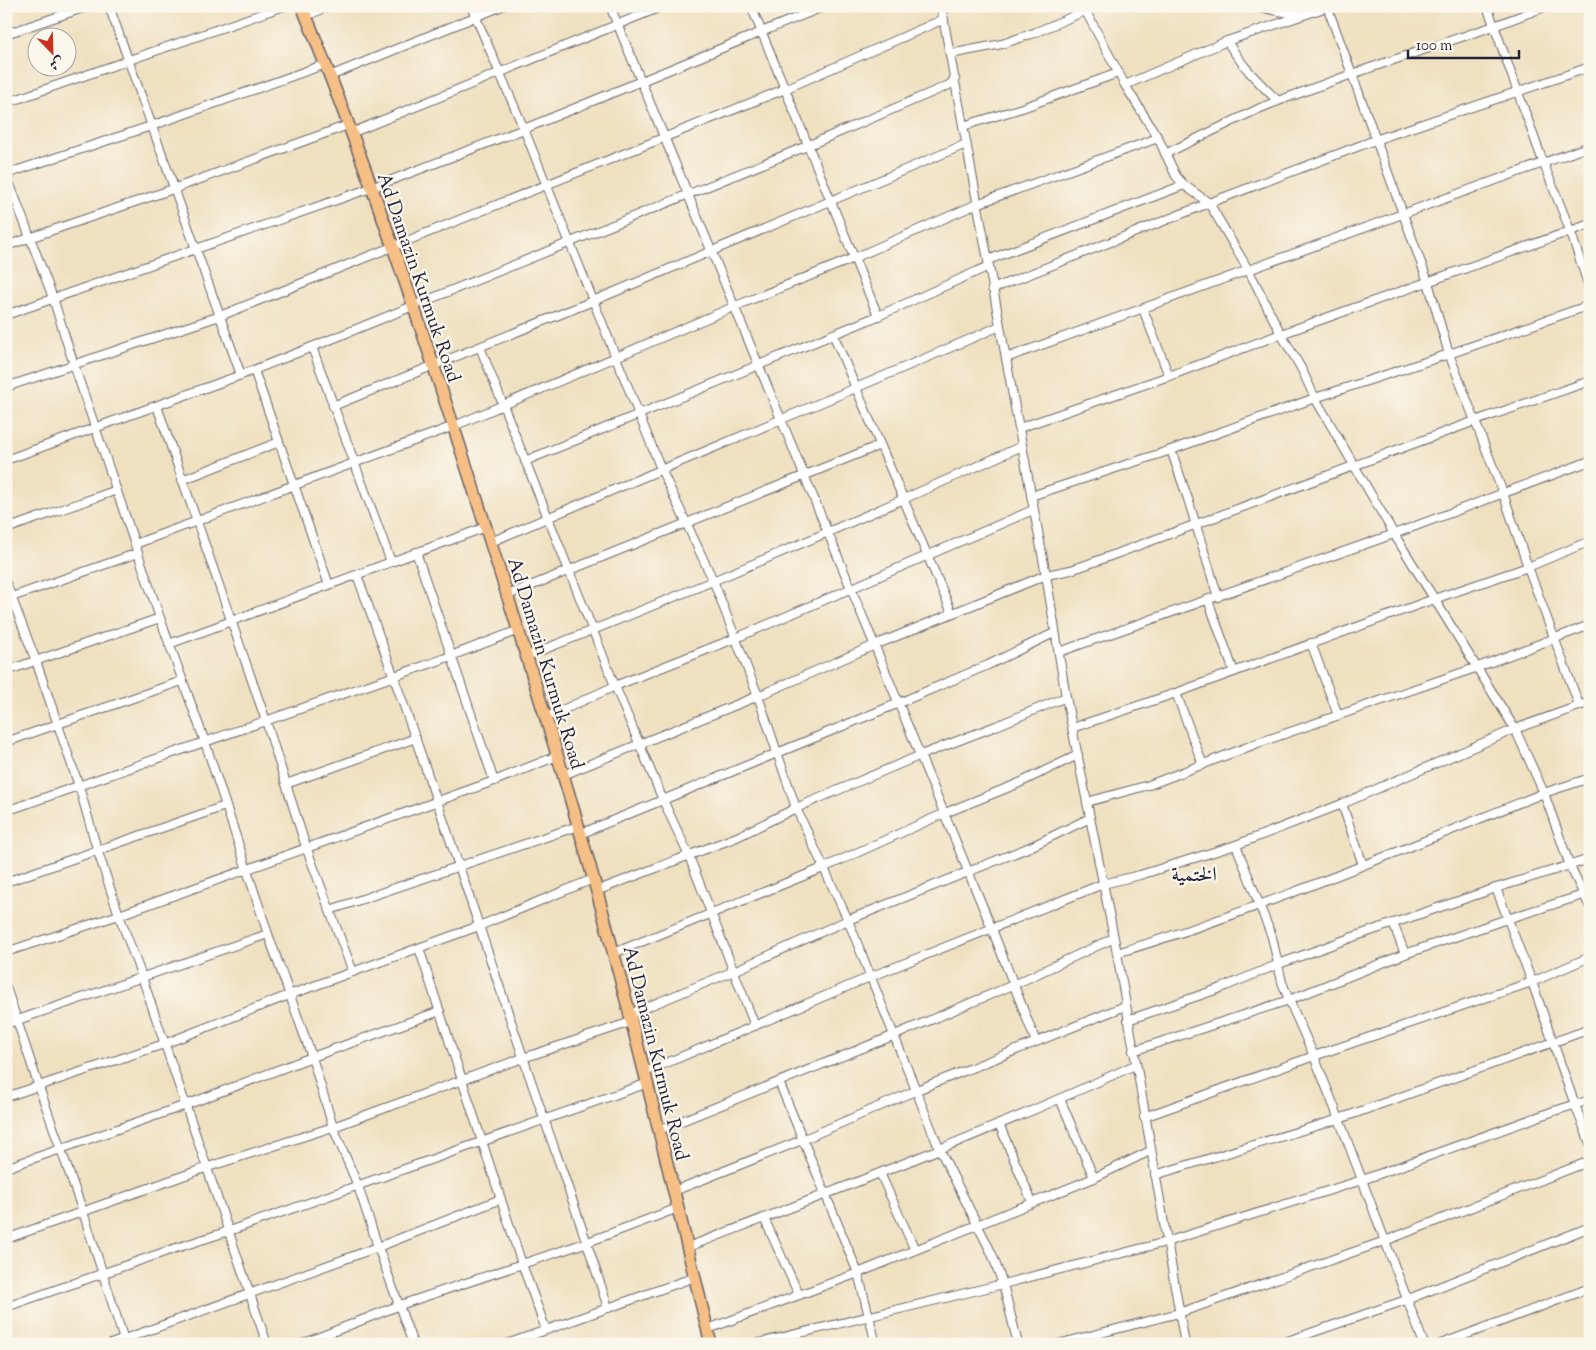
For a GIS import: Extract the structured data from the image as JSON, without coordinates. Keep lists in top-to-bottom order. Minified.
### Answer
{"streets":{"highway":["Ad Damazin Kurmuk Road"]},"districts":["الختمية"],"scale_bar":"100 m","north":"bottom right"}
